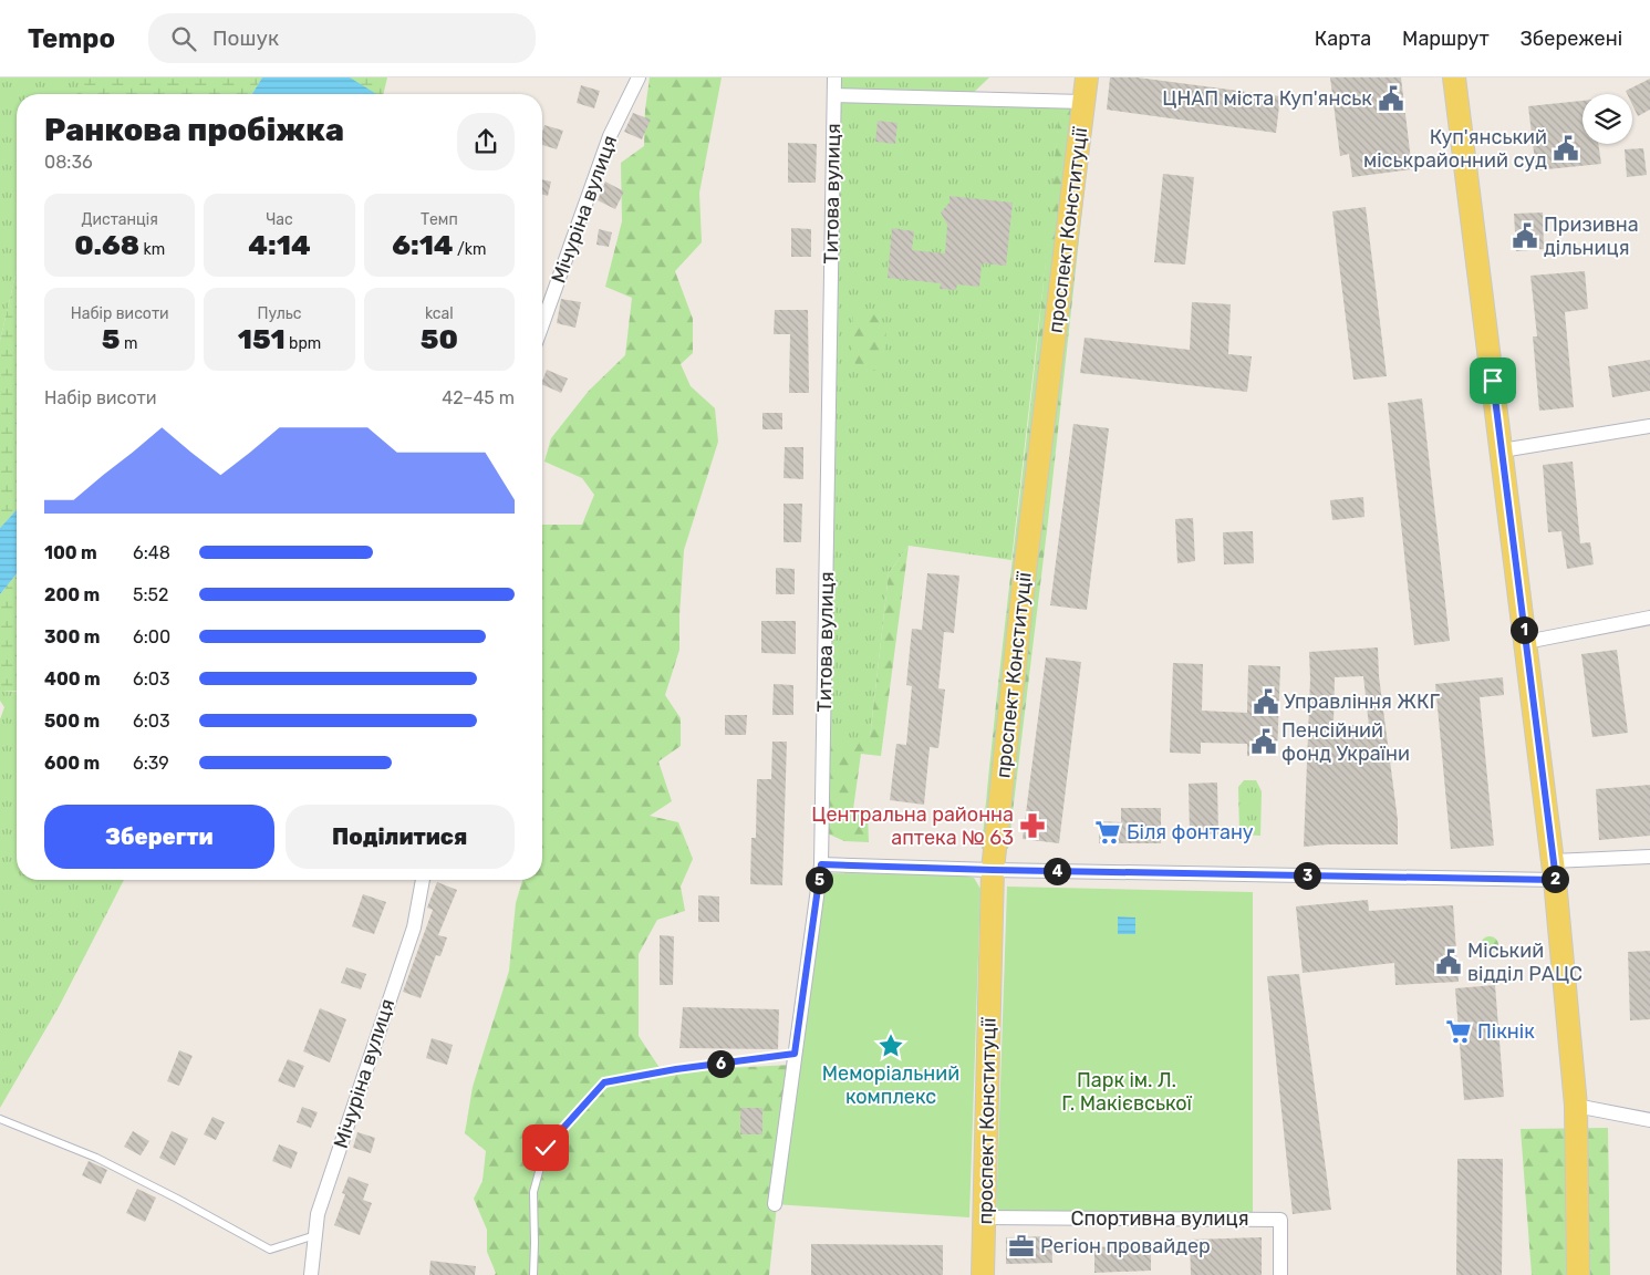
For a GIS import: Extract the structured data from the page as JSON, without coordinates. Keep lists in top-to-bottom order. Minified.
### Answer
{"streets":{"main road":["проспект Конституції"],"street":["Титова вулиця","Мічуріна вулиця","Спортивна вулиця"]},"crossings":[["проспект Конституції","Спортивна вулиця"]],"parks":["Парк ім. Л. Г. Макієвської"],"places":{"public building":["ЦНАП міста Куп'янськ","Куп'янський міськрайонний суд","Призивна дільниця","Управління ЖКГ","Пенсійний фонд України","Міський відділ РАЦС"],"pharmacy":["Центральна районна аптека № 63"],"supermarket":["Біля фонтану","Пікнік"],"place":["Меморіальний комплекс"],"office":["Регіон провайдер"]},"page":{"header":"Tempo","search":"Пошук","nav":["Карта","Маршрут","Збережені"],"heading":["Ранкова пробіжка","08:36"],"stats":[["Дистанція","0.68 km"],["Час","4:14"],["Темп","6:14 /km"],["Набір висоти","5 m"],["Пульс","151 bpm"],["kcal","50"]],"chart":["Набір висоти","42–45 m"],"list":[{"name":"100 m","note":"6:48"},{"name":"200 m","note":"5:52"},{"name":"300 m","note":"6:00"},{"name":"400 m","note":"6:03"},{"name":"500 m","note":"6:03"},{"name":"600 m","note":"6:39"}],"pins":["1","4","3","2","5","6"],"buttons":["Зберегти","Поділитися"]}}
